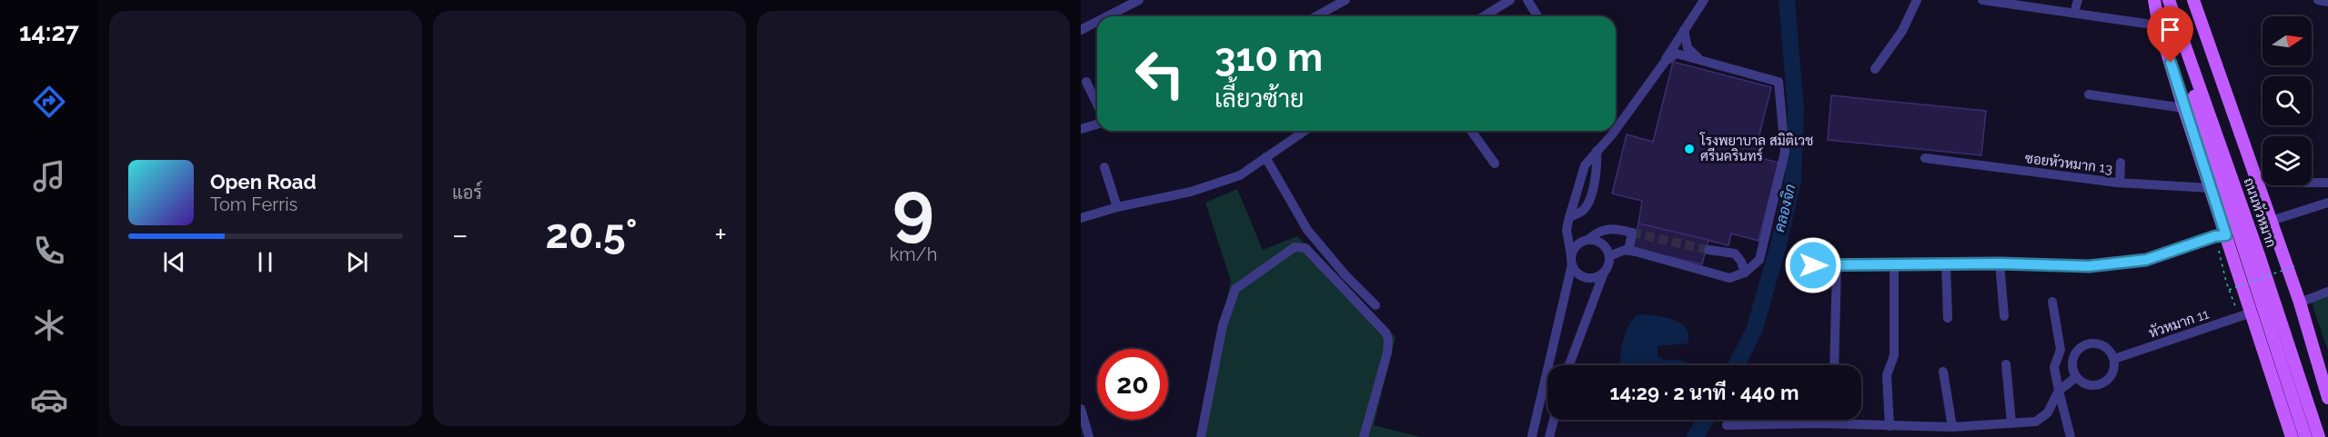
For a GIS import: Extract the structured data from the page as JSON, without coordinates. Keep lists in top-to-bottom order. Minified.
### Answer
{"streets":{"main road":["ถนนหัวหมาก"],"street":["ซอยหัวหมาก 13","หัวหมาก 11"]},"water":["คลองจิก"],"places":["โรงพยาบาล สมิติเวช ศรีนครินทร์"],"north":"right","page":{"tabs":"14:27","tile":["แอร์",["9","km/h"]],"turn":["310 m","เลี้ยวซ้าย"],"song":["Open Road","Tom Ferris"],"heat":["−","20.5°","+"],"limit":"20","trip":"14:29 · 2 นาที · 440 m"}}
